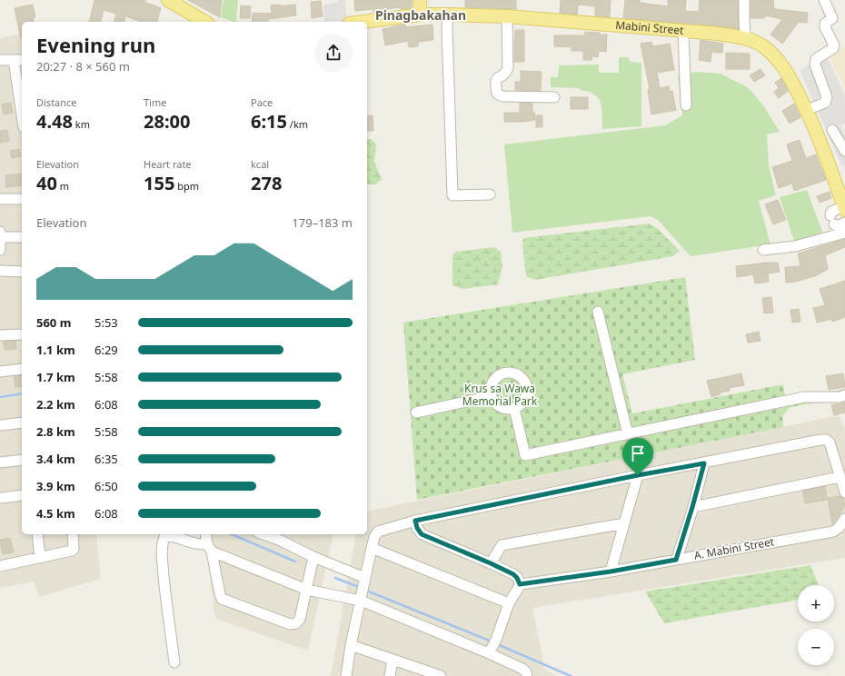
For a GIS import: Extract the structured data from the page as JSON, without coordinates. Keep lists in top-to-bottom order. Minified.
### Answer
{"streets":{"main road":["Mabini Street"],"street":["A. Mabini Street"]},"districts":["Pinagbakahan"],"parks":["Krus sa Wawa Memorial Park"],"page":{"heading":["Evening run","20:27 · 8 × 560 m"],"stats":[["Distance","4.48 km"],["Time","28:00"],["Pace","6:15 /km"],["Elevation","40 m"],["Heart rate","155 bpm"],["kcal","278"]],"chart":["Elevation","179–183 m"],"list":[{"name":"560 m","note":"5:53"},{"name":"1.1 km","note":"6:29"},{"name":"1.7 km","note":"5:58"},{"name":"2.2 km","note":"6:08"},{"name":"2.8 km","note":"5:58"},{"name":"3.4 km","note":"6:35"},{"name":"3.9 km","note":"6:50"},{"name":"4.5 km","note":"6:08"}],"map_buttons":["+","−"]}}
